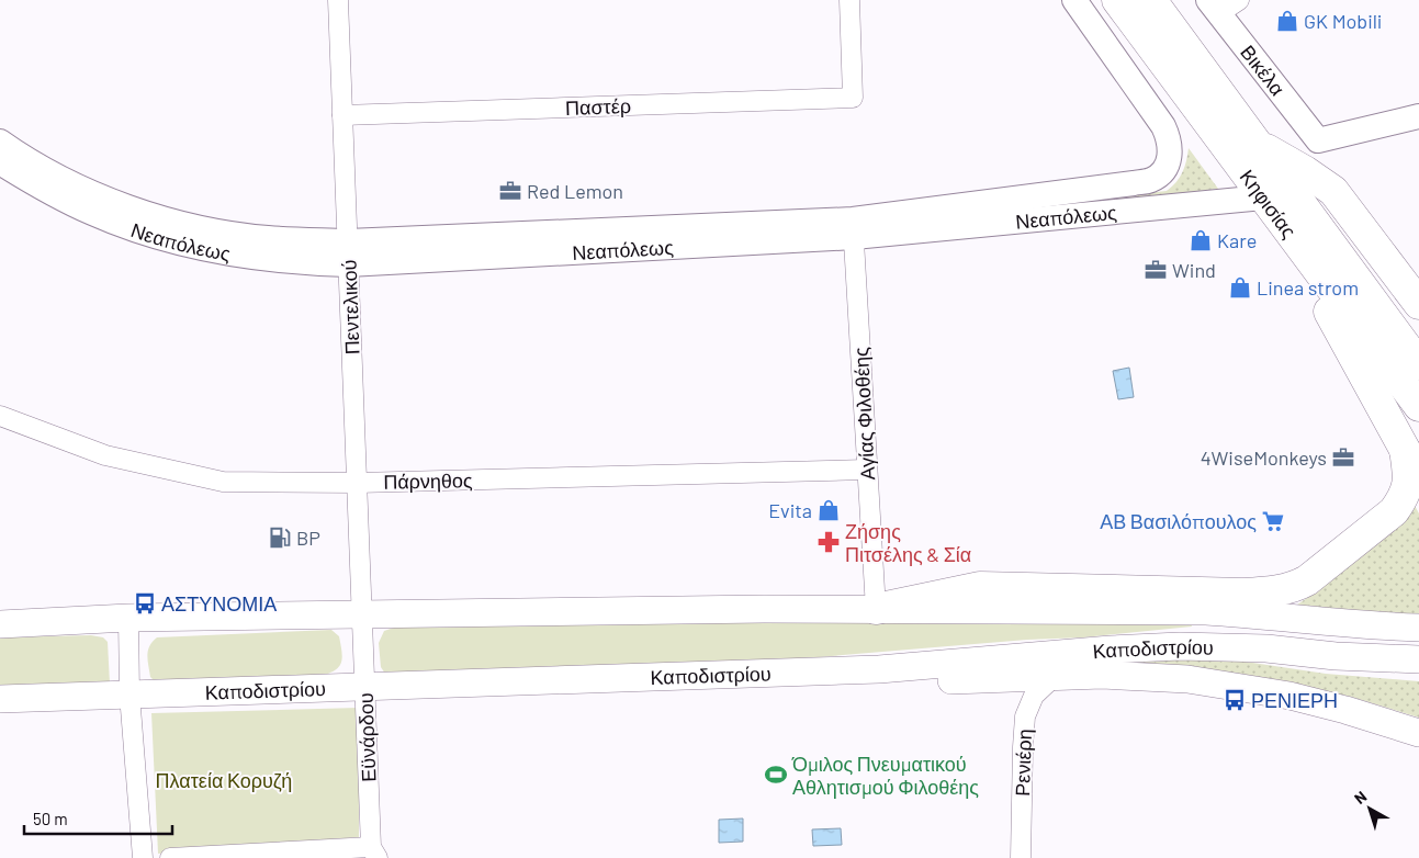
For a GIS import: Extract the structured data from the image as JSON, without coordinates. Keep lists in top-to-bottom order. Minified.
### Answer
{"streets":{"main road":["Κηφισίας","Καποδιστρίου"],"street":["Βικέλα","Παστέρ","Νεαπόλεως","Πεντελικού","Αγίας Φιλοθέης","Πάρνηθος","Εϋνάρδου","Ρενιέρη"]},"crossings":[["Παστέρ","Πεντελικού"],["Κηφισίας","Νεαπόλεως"],["Νεαπόλεως","Πεντελικού"],["Νεαπόλεως","Αγίας Φιλοθέης"],["Πεντελικού","Πάρνηθος"],["Πεντελικού","Καποδιστρίου"],["Πεντελικού","Εϋνάρδου"],["Αγίας Φιλοθέης","Πάρνηθος"],["Αγίας Φιλοθέης","Καποδιστρίου"],["Καποδιστρίου","Εϋνάρδου"]],"parks":["Πλατεία Κορυζή"],"places":{"shop":["GK Mobili","Kare","Linea strom","Evita"],"office":["Red Lemon","Wind","4WiseMonkeys"],"supermarket":["ΑΒ Βασιλόπουλος"],"fuel station":["BP"],"pharmacy":["Ζήσης Πιτσέλης & Σία"],"bus stop":["ΑΣΤΥΝΟΜΙΑ","ΡΕΝΙΕΡΗ"],"sports":["Όμιλος Πνευματικού Αθλητισμού Φιλοθέης"]},"scale_bar":"50 m","north":"top left"}
